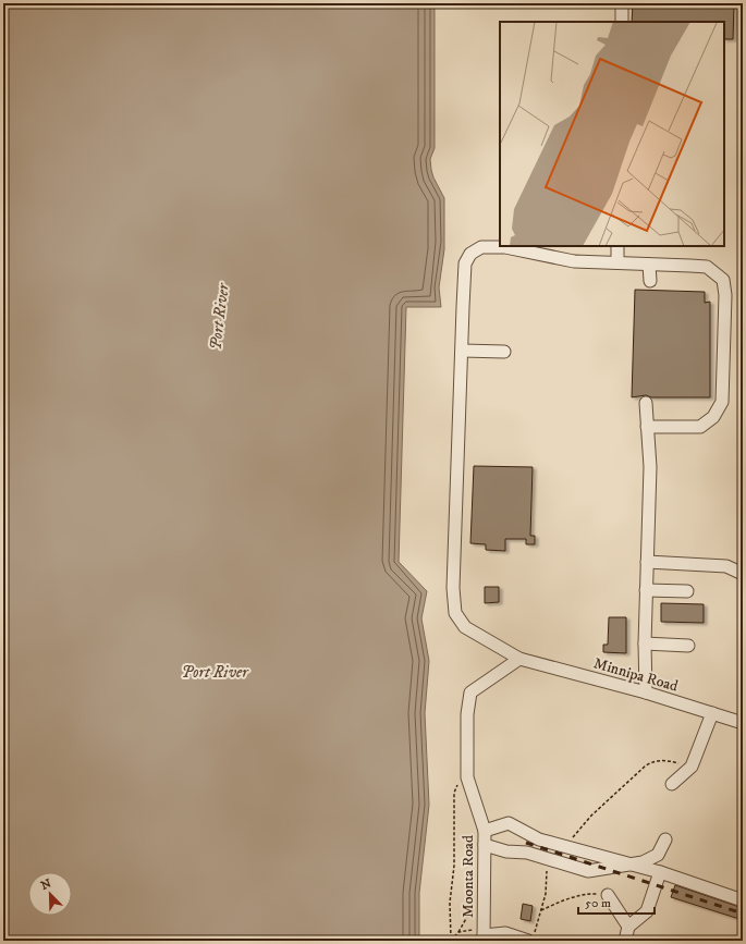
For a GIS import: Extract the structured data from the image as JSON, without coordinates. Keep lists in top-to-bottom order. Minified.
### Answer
{"streets":{"street":["Minnipa Road","Moonta Road"]},"crossings":[["Minnipa Road","Moonta Road"]],"water":["Port River"],"scale_bar":"50 m","north":"top left"}
